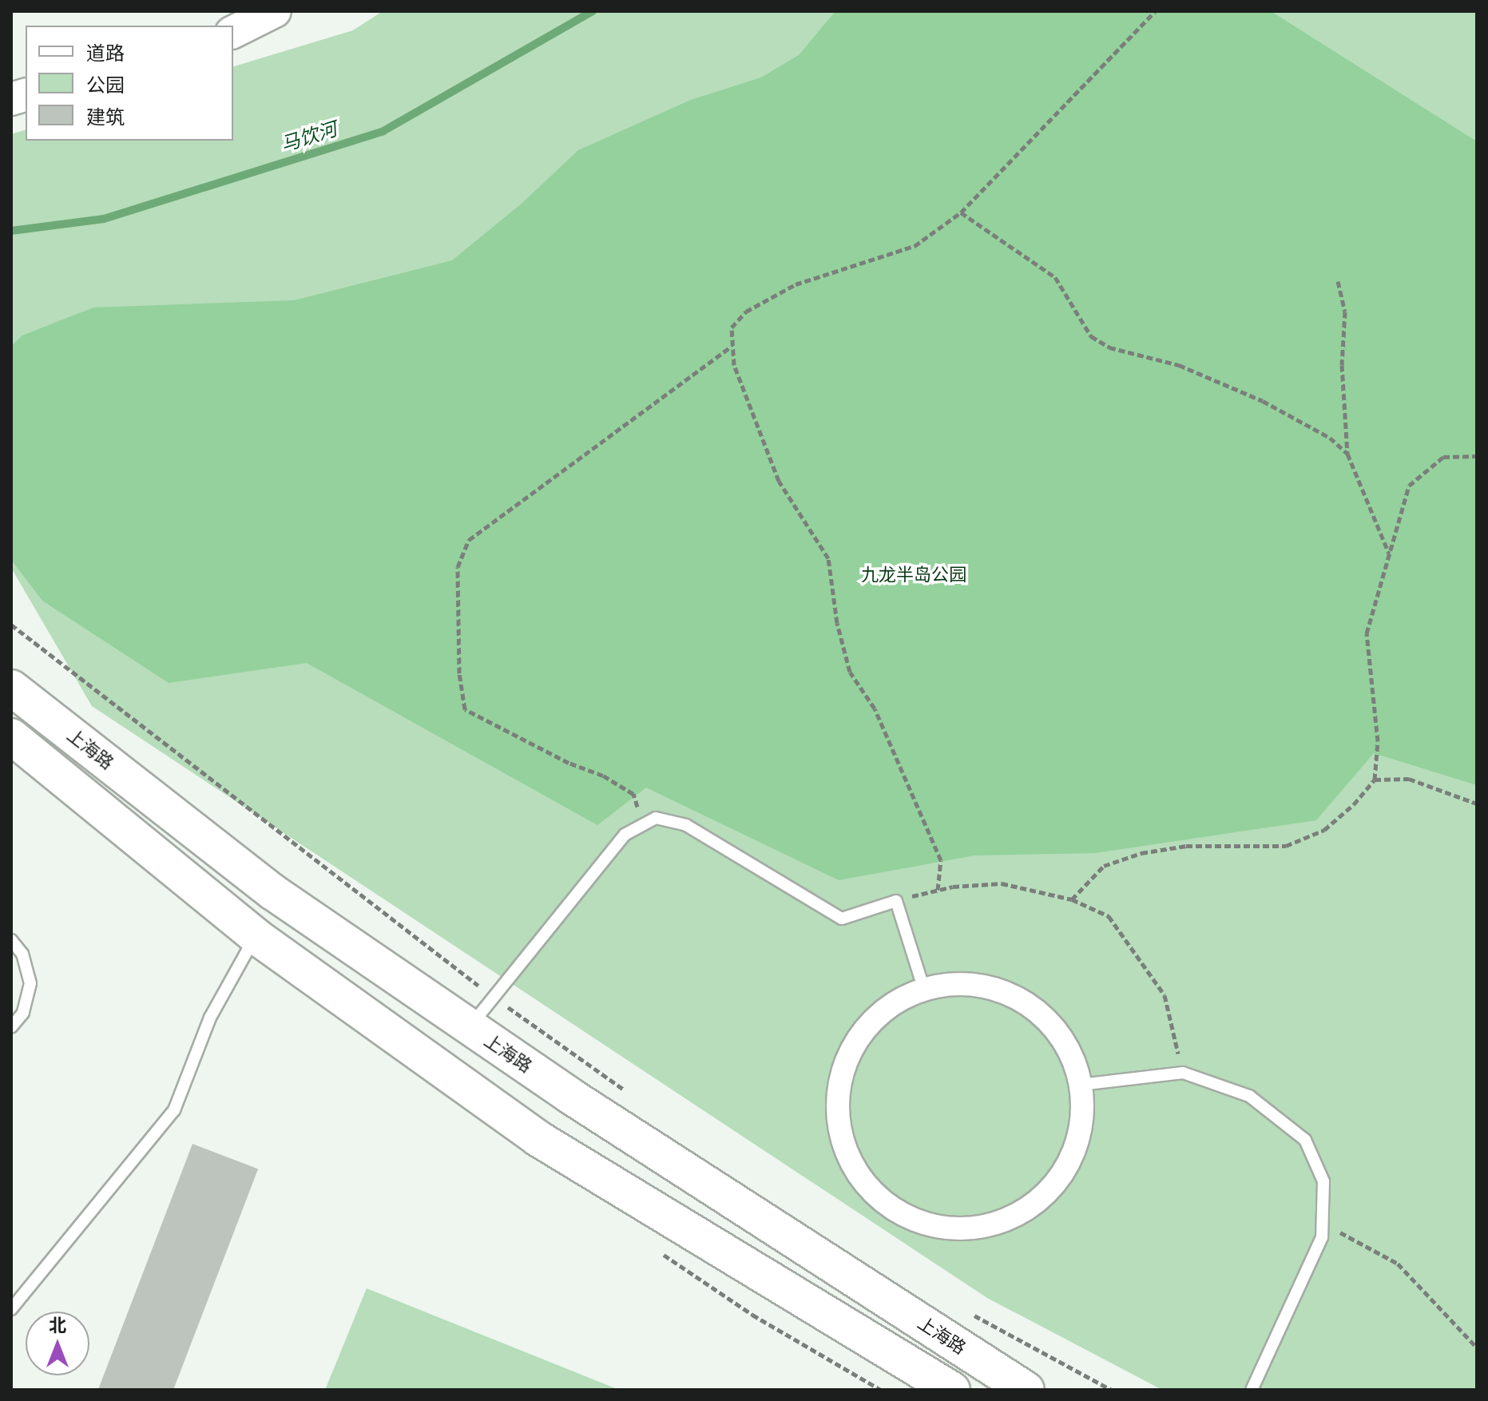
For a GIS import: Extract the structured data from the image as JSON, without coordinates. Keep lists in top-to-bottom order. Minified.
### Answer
{"streets":{"highway":["上海路"]},"water":["马饮河"],"parks":["九龙半岛公园"],"legend":["道路","公园","建筑"],"north":"top"}
